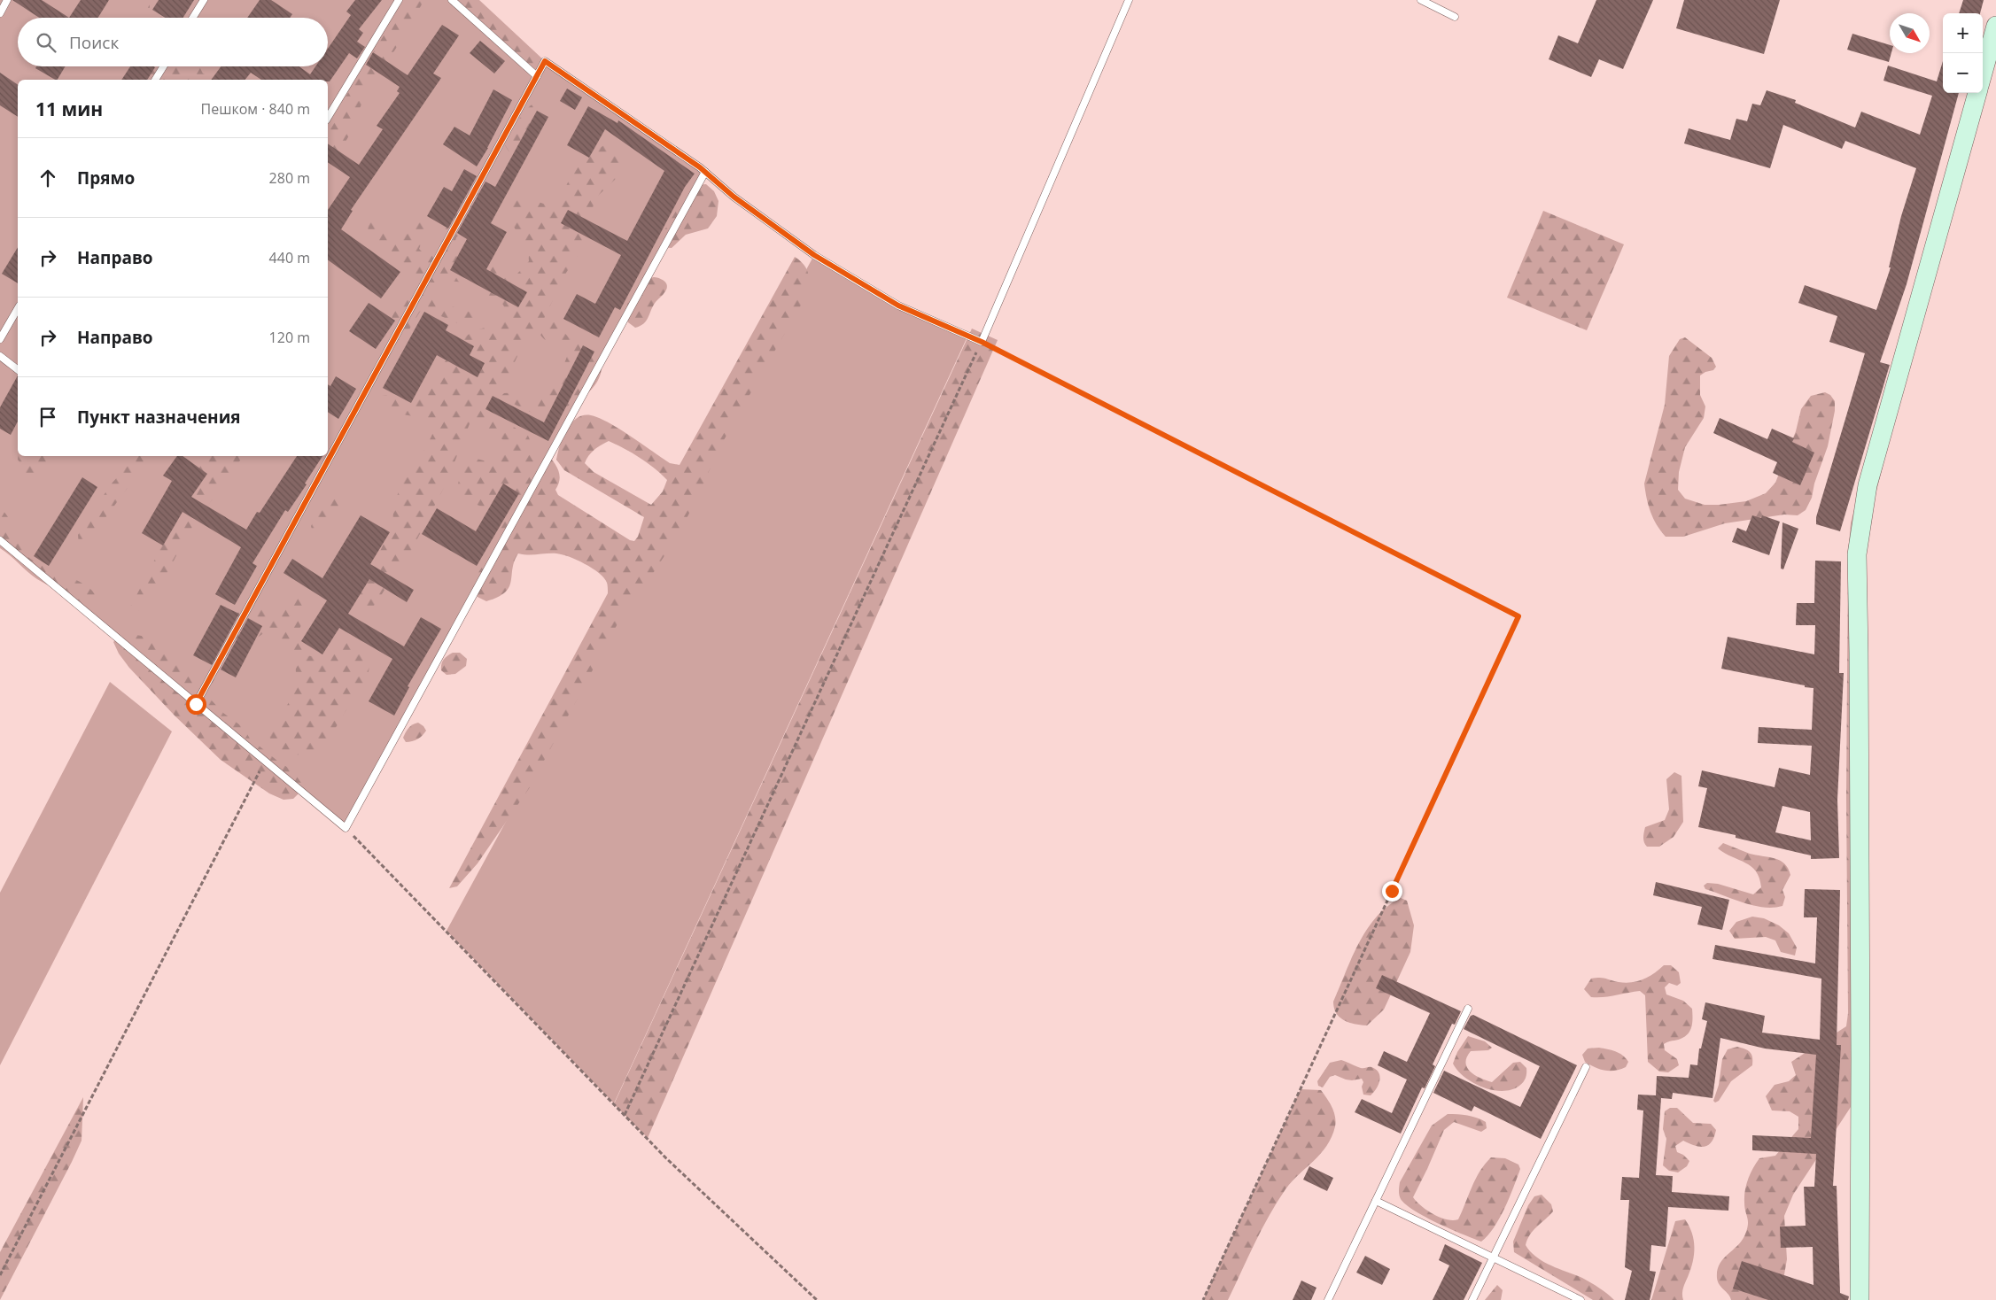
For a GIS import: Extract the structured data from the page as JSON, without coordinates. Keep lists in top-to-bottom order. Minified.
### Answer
{"north":"bottom right","page":{"map_buttons":["+","−"],"search":"Поиск","heading":["11 мин","Пешком · 840 m"],"list":[["Прямо","280 m"],["Направо","440 m"],["Направо","120 m"],"Пункт назначения"]}}
